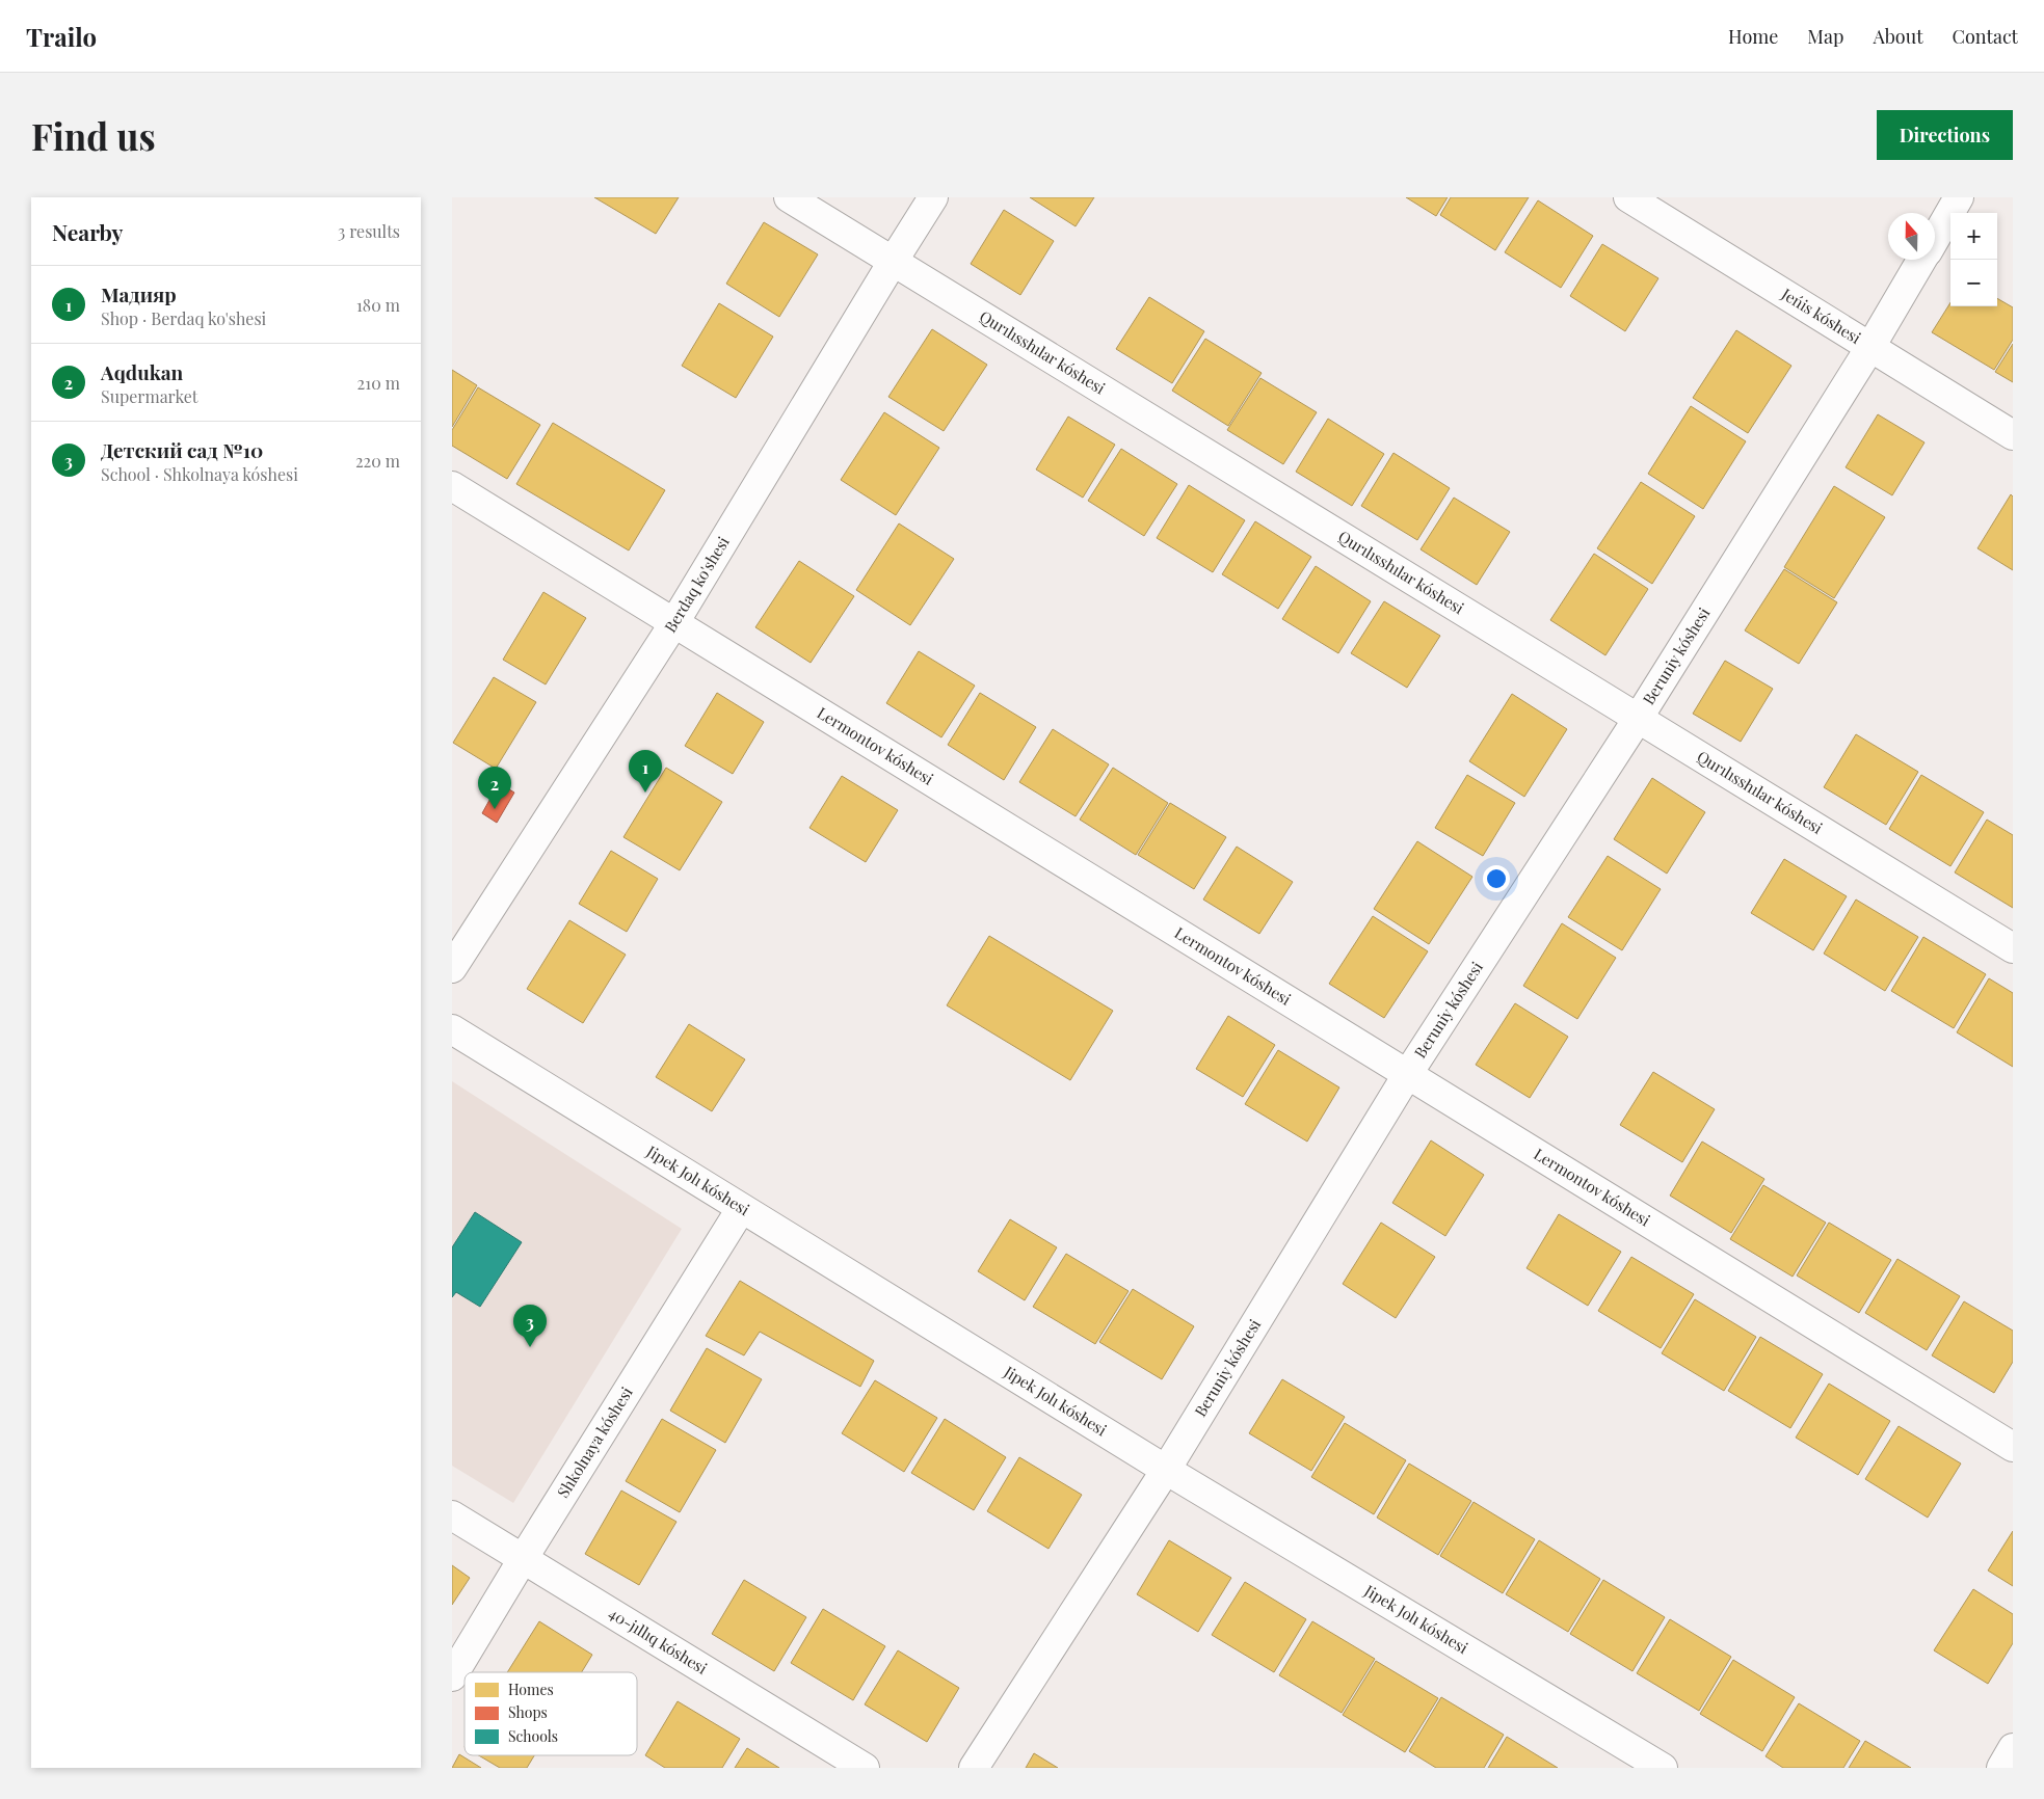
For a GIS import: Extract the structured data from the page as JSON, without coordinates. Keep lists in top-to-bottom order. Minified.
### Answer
{"streets":{"street":["Jeńis kóshesi","Qurılısshılar kóshesi","Berdaq ko'shesi","Beruniy kóshesi","Lermontov kóshesi","Jipek Jolı kóshesi","Shkolnaya kóshesi","40-jıllıq kóshesi"]},"crossings":[["Jeńis kóshesi","Beruniy kóshesi"],["Qurılısshılar kóshesi","Berdaq ko'shesi"],["Qurılısshılar kóshesi","Beruniy kóshesi"],["Berdaq ko'shesi","Lermontov kóshesi"],["Beruniy kóshesi","Lermontov kóshesi"],["Beruniy kóshesi","Jipek Jolı kóshesi"],["Jipek Jolı kóshesi","Shkolnaya kóshesi"],["Shkolnaya kóshesi","40-jıllıq kóshesi"]],"legend":["Homes","Shops","Schools"],"north":"top","page":{"header":"Trailo","nav":["Home","Map","About","Contact"],"buttons":"Directions","title":"Find us","heading":["Nearby","3 results"],"map_buttons":["+","−"],"list":[{"mark":"1","name":"Мадияр","note":"Shop · Berdaq ko'shesi","value":"180 m"},{"mark":"2","name":"Aqdukan","note":"Supermarket","value":"210 m"},{"mark":"3","name":"Детский сад №10","note":"School · Shkolnaya kóshesi","value":"220 m"}],"pins":["1","2","3"]}}
